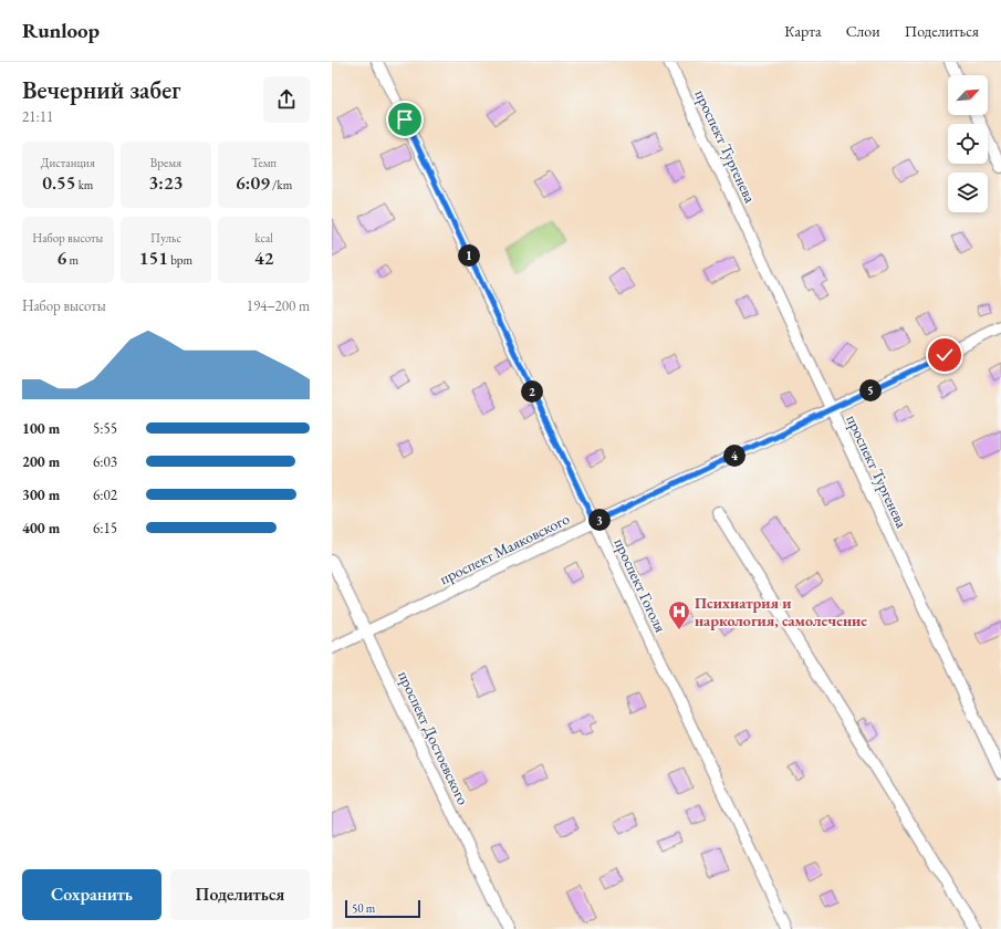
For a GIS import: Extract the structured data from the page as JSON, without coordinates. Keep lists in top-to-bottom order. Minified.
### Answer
{"streets":{"street":["проспект Тургенева","проспект Маяковского","проспект Гоголя","проспект Достоевского"]},"crossings":[["проспект Тургенева","проспект Маяковского"],["проспект Маяковского","проспект Гоголя"],["проспект Маяковского","проспект Достоевского"]],"places":{"hospital":["Психиатрия и наркология, самолечение"]},"scale_bar":"50 m","north":"top right","page":{"header":"Runloop","nav":["Карта","Слои","Поделиться"],"heading":["Вечерний забег","21:11"],"stats":[["Дистанция","0.55 km"],["Время","3:23"],["Темп","6:09 /km"],["Набор высоты","6 m"],["Пульс","151 bpm"],["kcal","42"]],"pins":["1","5","2","4","3"],"chart":["Набор высоты","194–200 m"],"list":[{"name":"100 m","note":"5:55"},{"name":"200 m","note":"6:03"},{"name":"300 m","note":"6:02"},{"name":"400 m","note":"6:15"}],"buttons":["Сохранить","Поделиться"],"scale":"50 m"}}
